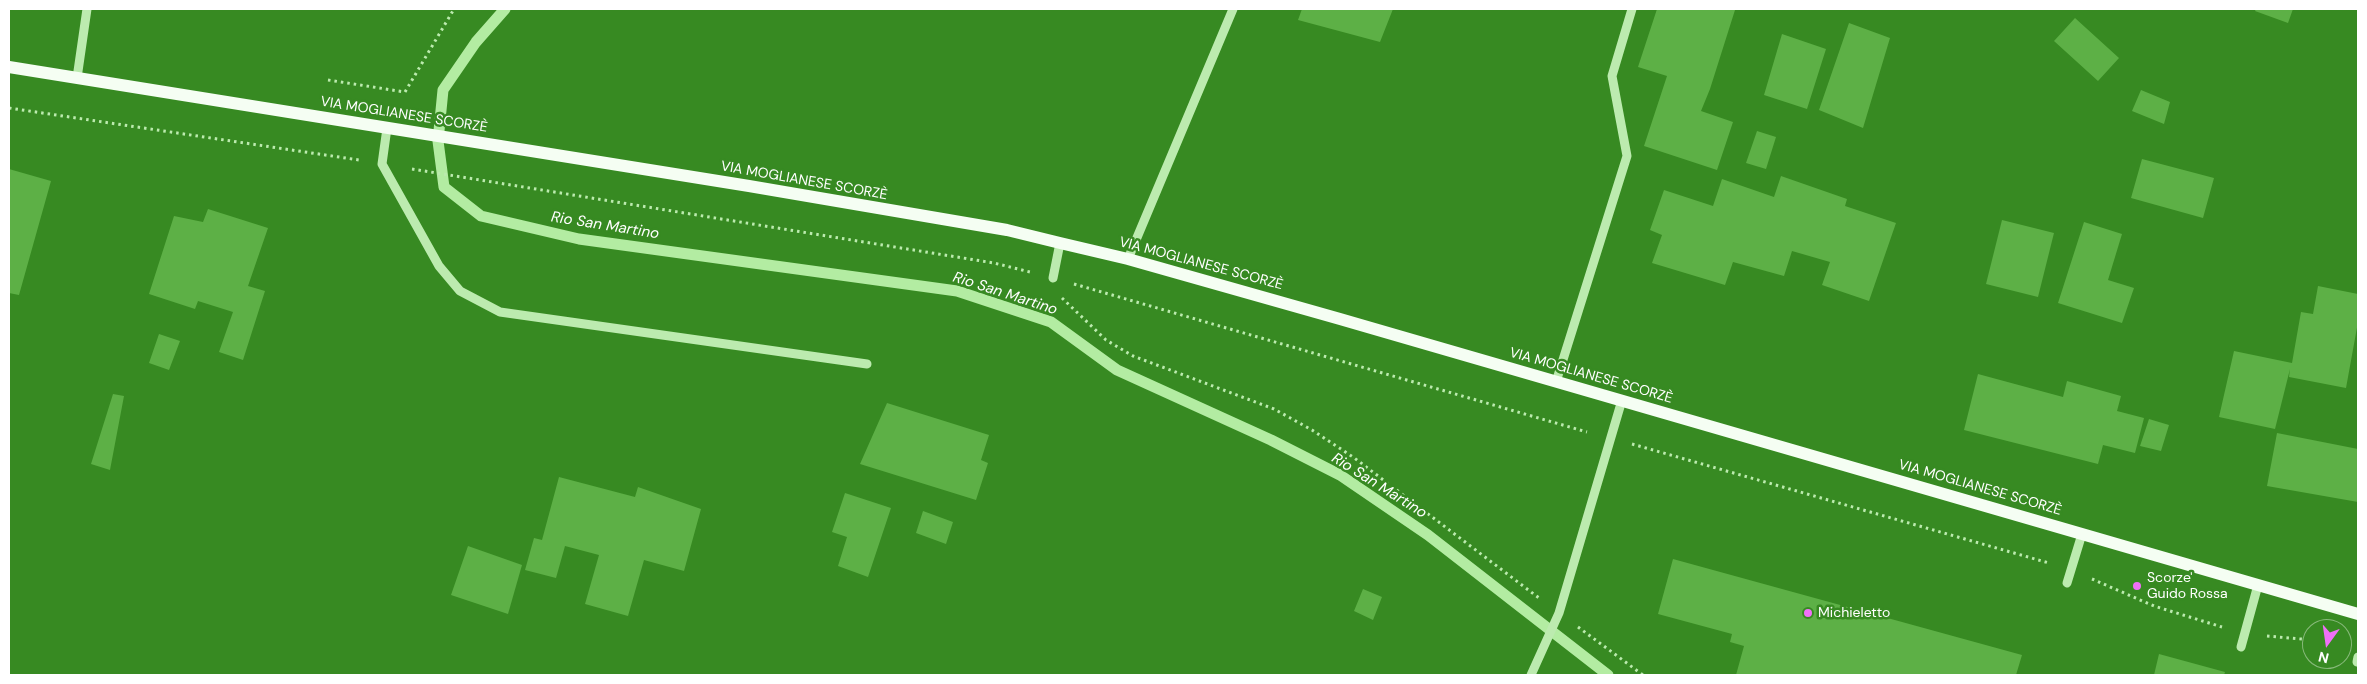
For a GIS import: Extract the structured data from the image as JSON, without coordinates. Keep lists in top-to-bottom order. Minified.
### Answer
{"streets":{"main road":["VIA MOGLIANESE SCORZÈ"]},"water":["Rio San Martino"],"places":["Scorze' Guido Rossa","Michieletto"],"north":"bottom"}
